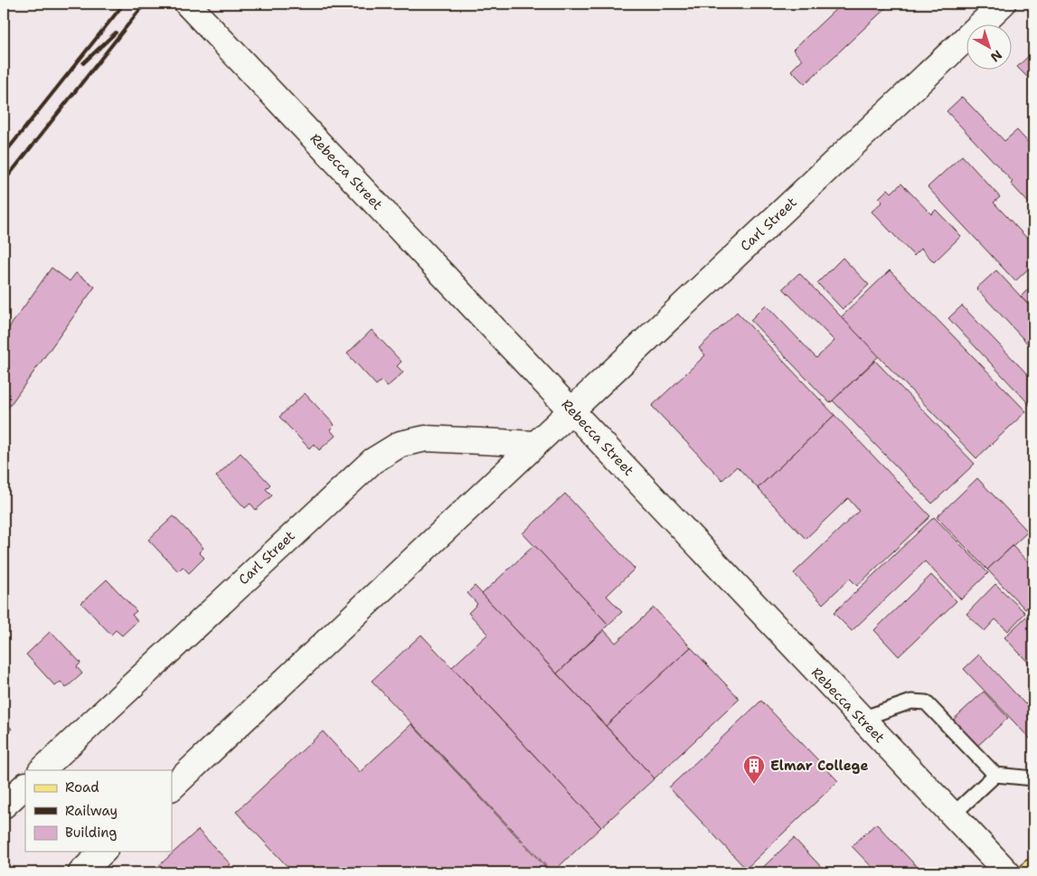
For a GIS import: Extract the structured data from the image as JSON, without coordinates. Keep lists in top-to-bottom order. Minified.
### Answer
{"streets":{"street":["Rebecca Street","Carl Street"]},"crossings":[["Rebecca Street","Carl Street"]],"places":{"building":["Elmar College"]},"legend":["Road","Railway","Building"],"north":"bottom right"}
